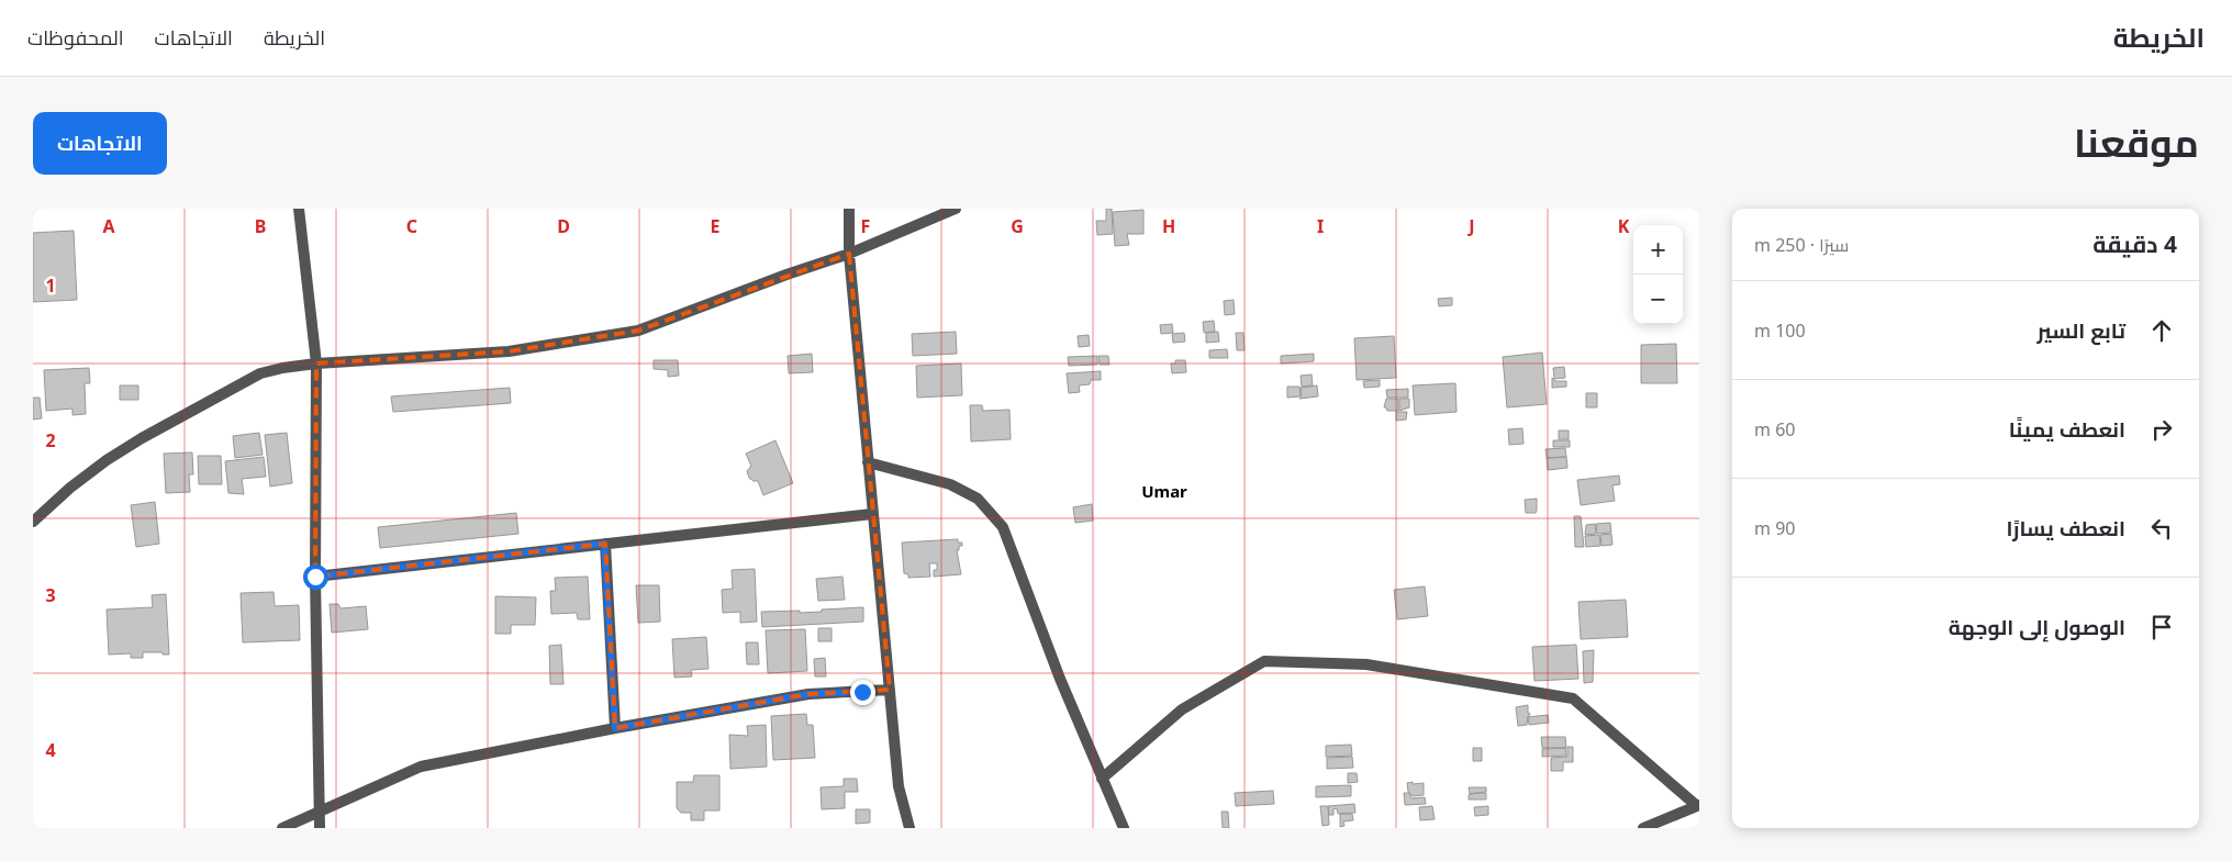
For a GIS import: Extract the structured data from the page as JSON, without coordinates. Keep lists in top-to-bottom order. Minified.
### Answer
{"districts":["Umar"],"page":{"header":"الخريطة","nav":["الخريطة","الاتجاهات","المحفوظات"],"title":"موقعنا","buttons":"الاتجاهات","heading":["4 دقيقة","سيرًا · 250 m"],"map_buttons":["+","−"],"list":[["تابع السير","100 m"],["انعطف يمينًا","60 m"],["انعطف يسارًا","90 m"],"الوصول إلى الوجهة"]},"grid":{"columns":["A","B","C","D","E","F","G","H","I","J","K"],"rows":["1","2","3","4"]}}
